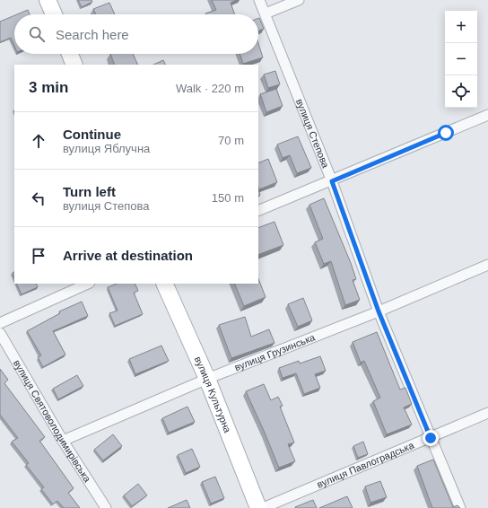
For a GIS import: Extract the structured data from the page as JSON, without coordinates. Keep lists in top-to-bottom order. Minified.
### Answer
{"streets":{"main road":["вулиця Культурна"],"street":["вулиця Степова","вулиця Грузинська","вулиця Святоволодимирівська","вулиця Павлоградська"]},"crossings":[["вулиця Степова","вулиця Грузинська"],["вулиця Степова","вулиця Павлоградська"],["вулиця Грузинська","вулиця Культурна"],["вулиця Грузинська","вулиця Святоволодимирівська"]],"page":{"map_buttons":["+","−"],"search":"Search here","heading":["3 min","Walk · 220 m"],"list":[["Continue","вулиця Яблучна","70 m"],["Turn left","вулиця Степова","150 m"],"Arrive at destination"]}}
